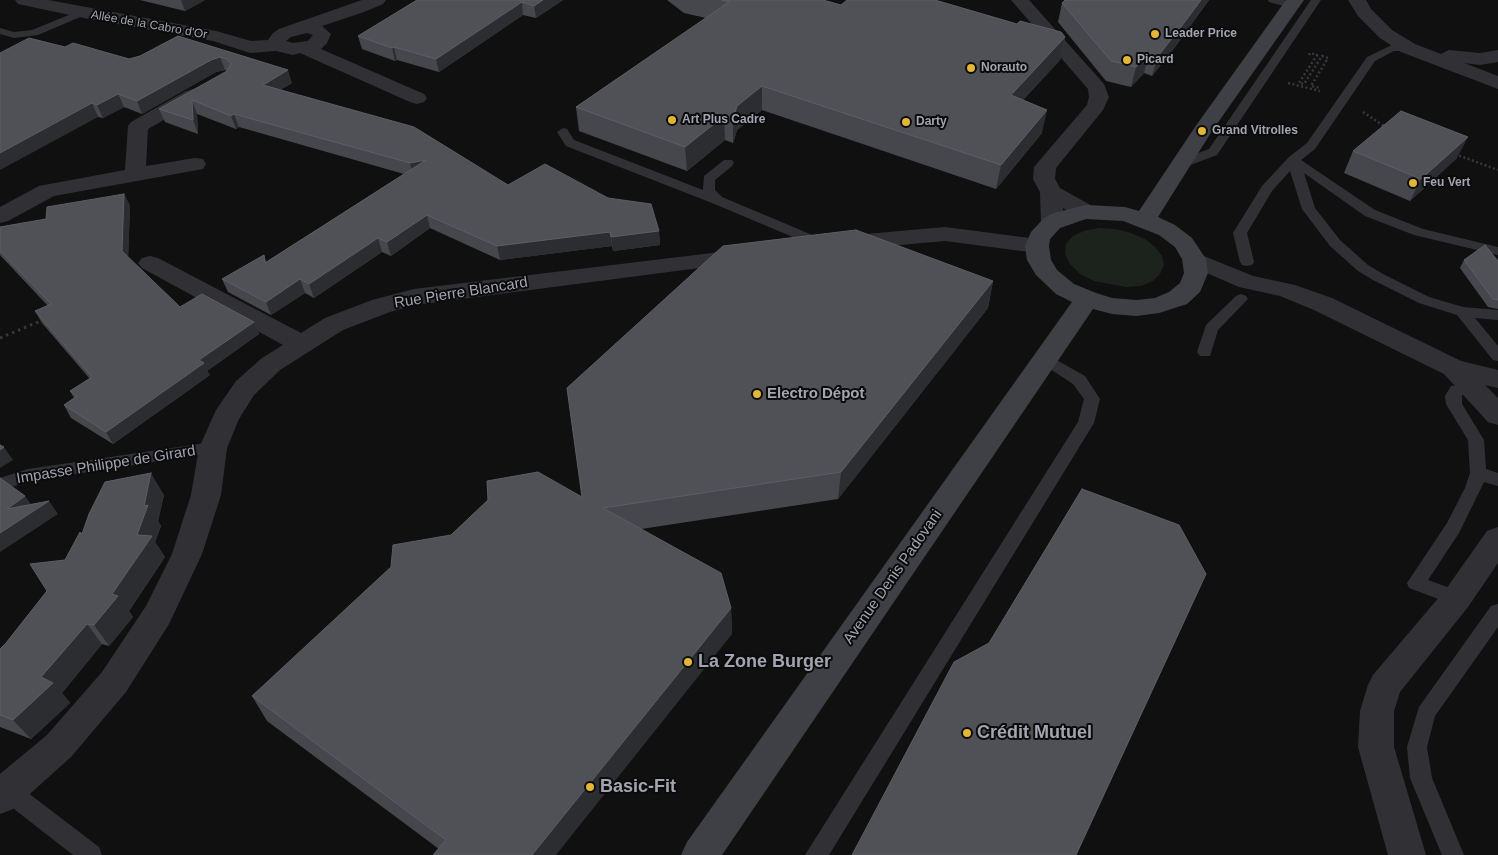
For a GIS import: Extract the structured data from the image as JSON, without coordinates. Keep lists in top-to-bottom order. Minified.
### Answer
{"streets":{"main road":["Avenue Denis Padovani"],"street":["Allée de la Cabro d'Or","Rue Pierre Blancard"],"lane":["Impasse Philippe de Girard"]},"crossings":[["Rue Pierre Blancard","Impasse Philippe de Girard"],["Rue Pierre Blancard","Avenue Denis Padovani"]],"places":["Leader Price","Picard","Norauto","Art Plus Cadre","Darty","Grand Vitrolles","Feu Vert","Electro Dépot","La Zone Burger","Crédit Mutuel","Basic-Fit"]}
